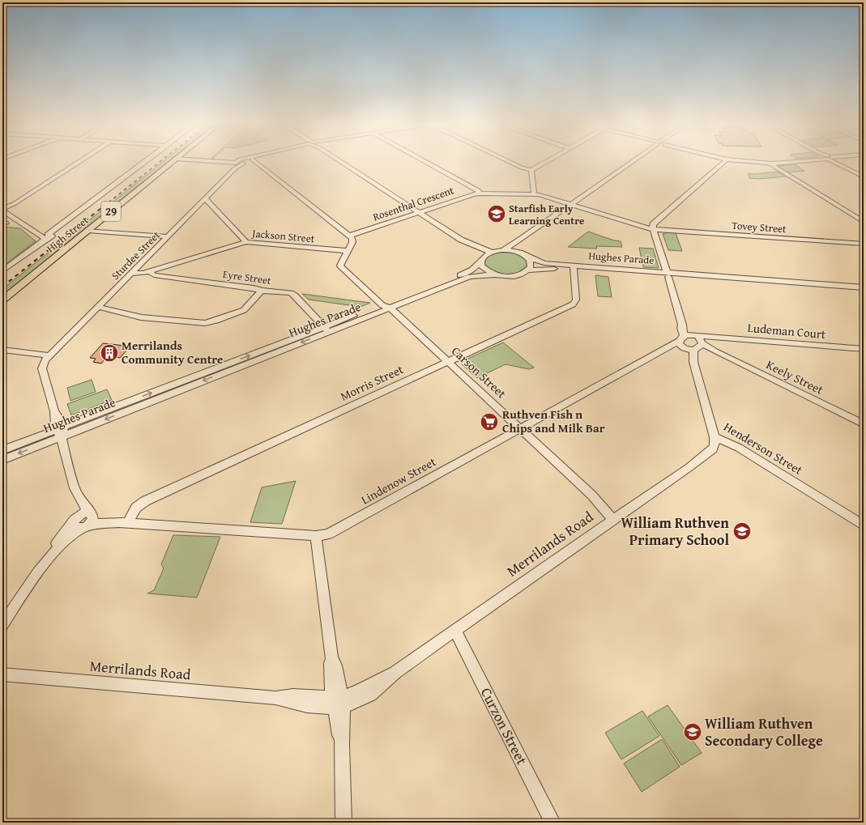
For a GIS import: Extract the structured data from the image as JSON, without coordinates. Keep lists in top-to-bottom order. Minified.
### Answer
{"streets":{"main road":["29","High Street"],"street":["Rosenthal Crescent","Tovey Street","Jackson Street","Sturdee Street","Hughes Parade","Eyre Street","Ludeman Court","Carson Street","Keely Street","Morris Street","Henderson Street","Lindenow Street","Merrilands Road","Curzon Street"]},"crossings":[["Rosenthal Crescent","Tovey Street"],["Jackson Street","Sturdee Street"],["Hughes Parade","Eyre Street"],["Hughes Parade","Carson Street"],["Hughes Parade","Morris Street"],["Hughes Parade","Henderson Street"],["Ludeman Court","Keely Street"],["Ludeman Court","Henderson Street"],["Ludeman Court","Lindenow Street"],["Carson Street","Morris Street"],["Carson Street","Lindenow Street"],["Carson Street","Merrilands Road"],["Keely Street","Henderson Street"],["Keely Street","Lindenow Street"],["Morris Street","Lindenow Street"],["Henderson Street","Lindenow Street"],["Henderson Street","Merrilands Road"],["Merrilands Road","Curzon Street"]],"places":{"school or university":["Starfish Early Learning Centre","William Ruthven Primary School","William Ruthven Secondary College"],"building":["Merrilands Community Centre"],"supermarket":["Ruthven Fish n Chips and Milk Bar"]}}
